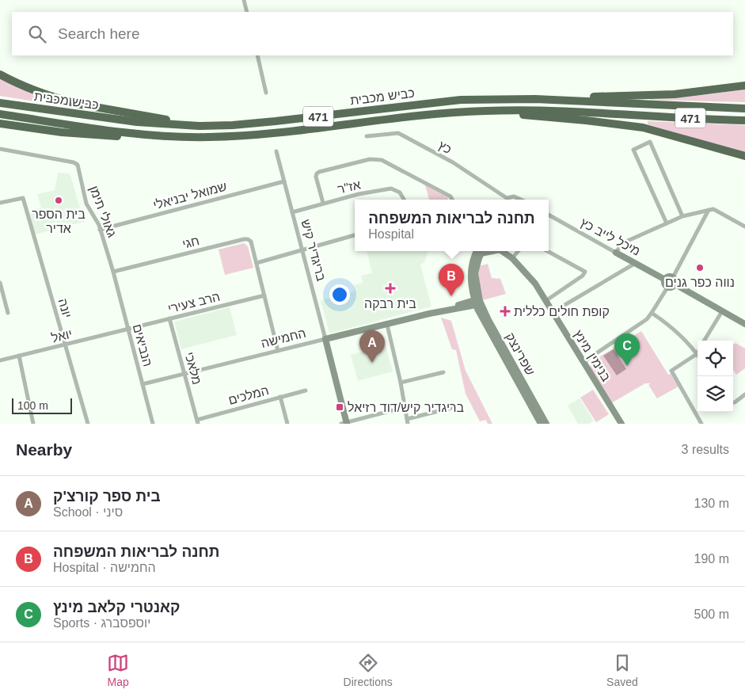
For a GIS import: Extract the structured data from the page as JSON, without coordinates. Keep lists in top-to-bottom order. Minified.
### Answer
{"streets":{"highway":["כביש מכבית","471"],"street":["כץ","אז\"ר","שמואל יבניאלי","גאולי תימן","מיכל לייב כץ","חגי","בריגדיר קיש","הרב צעירי","יונה","יואל","החמישה","הנביאים","שפרינצק","בנימין מינץ","מלאכי","המלכים"]},"crossings":[["אז\"ר","בריגדיר קיש"],["שמואל יבניאלי","גאולי תימן"],["שמואל יבניאלי","בריגדיר קיש"],["גאולי תימן","חגי"],["גאולי תימן","הנביאים"],["חגי","הנביאים"],["בריגדיר קיש","החמישה"],["הרב צעירי","יואל"],["הרב צעירי","הנביאים"],["הרב צעירי","מלאכי"],["יונה","יואל"],["יואל","הנביאים"],["החמישה","הנביאים"],["החמישה","שפרינצק"],["החמישה","מלאכי"],["מלאכי","המלכים"]],"places":{"other":["בית הספר אדיר","נווה כפר גנים"],"health":["בית רבקה","קופת חולים כללית"],"transit":["בריגדיר קיש/דוד רזיאל"]},"scale_bar":"100 m","page":{"search":"Search here","popup":["תחנה לבריאות המשפחה","Hospital"],"pins":["B","A","C"],"scale":"100 m","heading":["Nearby","3 results"],"list":[{"mark":"A","name":"בית ספר קורצ'ק","note":"School · סיני","value":"130 m"},{"mark":"B","name":"תחנה לבריאות המשפחה","note":"Hospital · החמישה","value":"190 m"},{"mark":"C","name":"קאנטרי קלאב מינץ","note":"Sports · יוספסברג","value":"500 m"}],"nav":["Map","Directions","Saved"]}}
